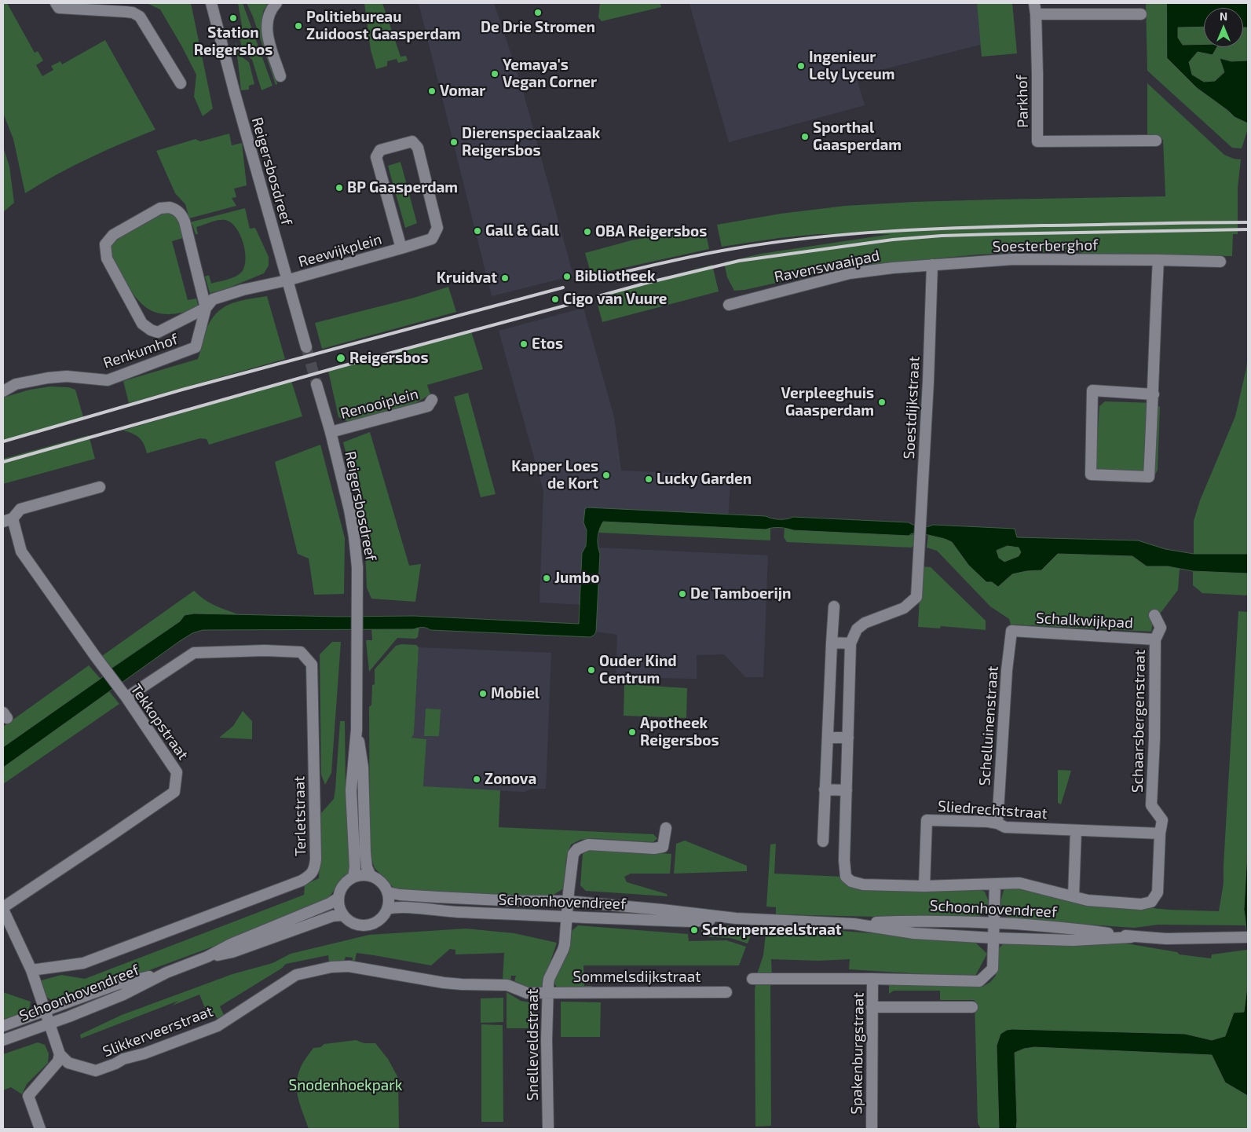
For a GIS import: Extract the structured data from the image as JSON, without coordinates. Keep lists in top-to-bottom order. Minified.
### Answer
{"streets":{"street":["Parkhof","Reigersbosdreef","Soesterberghof","Reewijkplein","Ravenswaaipad","Renkumhof","Renooiplein","Soestdijkstraat","Schalkwijkpad","Schaarsbergenstraat","Tekkopstraat","Schelluinenstraat","Sliedrechtstraat","Terletstraat","Schoonhovendreef","Sommelsdijkstraat","Slikkerveerstraat","Snelleveldstraat","Spakenburgstraat"]},"crossings":[["Reigersbosdreef","Reewijkplein"],["Reigersbosdreef","Renkumhof"],["Reigersbosdreef","Renooiplein"],["Reigersbosdreef","Schoonhovendreef"],["Soesterberghof","Ravenswaaipad"],["Soesterberghof","Soestdijkstraat"],["Reewijkplein","Renkumhof"],["Ravenswaaipad","Soestdijkstraat"],["Schalkwijkpad","Schaarsbergenstraat"],["Schalkwijkpad","Schelluinenstraat"],["Schaarsbergenstraat","Sliedrechtstraat"],["Schaarsbergenstraat","Spakenburgstraat"],["Tekkopstraat","Terletstraat"],["Schelluinenstraat","Sliedrechtstraat"],["Schoonhovendreef","Snelleveldstraat"],["Schoonhovendreef","Spakenburgstraat"],["Sommelsdijkstraat","Slikkerveerstraat"],["Sommelsdijkstraat","Snelleveldstraat"],["Slikkerveerstraat","Snelleveldstraat"]],"parks":["Snodenhoekpark"],"places":["De Drie Stromen","Station Reigersbos","Politiebureau Zuidoost Gaasperdam","Ingenieur Lely Lyceum","Yemaya's Vegan Corner","Vomar","Sporthal Gaasperdam","Dierenspeciaalzaak Reigersbos","BP Gaasperdam","Gall & Gall","OBA Reigersbos","Bibliotheek","Kruidvat","Cigo van Vuure","Etos","Reigersbos","Verpleeghuis Gaasperdam","Kapper Loes de Kort","Lucky Garden","Jumbo","De Tamboerijn","Ouder Kind Centrum","Mobiel","Apotheek Reigersbos","Zonova","Scherpenzeelstraat"],"north":"top"}
